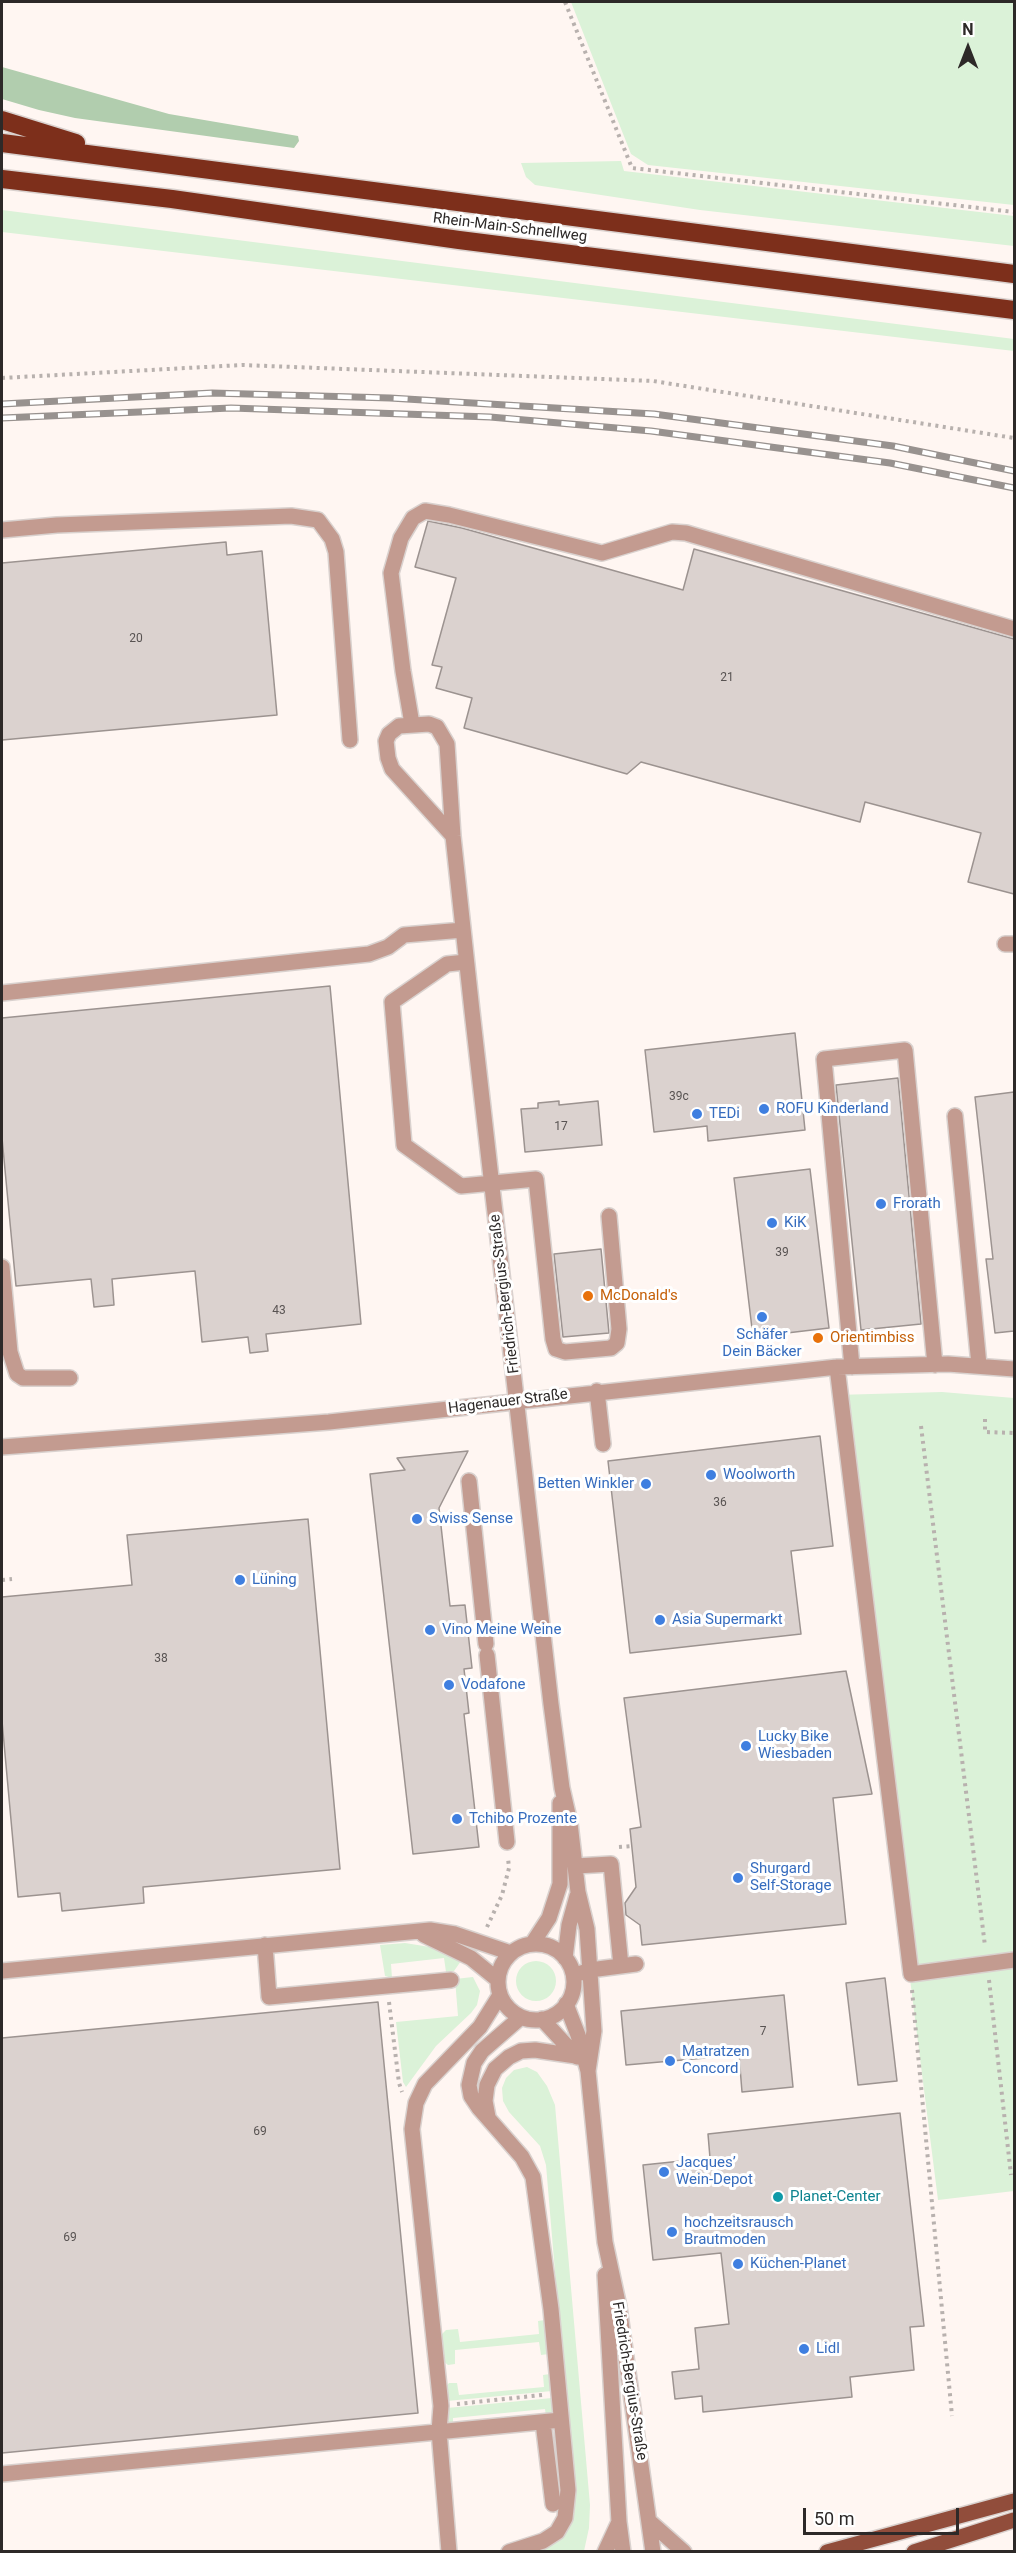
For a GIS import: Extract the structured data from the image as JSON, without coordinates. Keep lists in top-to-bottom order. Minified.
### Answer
{"streets":{"highway":["Rhein-Main-Schnellweg"],"street":["Friedrich-Bergius-Straße","Hagenauer Straße"]},"crossings":[["Friedrich-Bergius-Straße","Hagenauer Straße"]],"places":["ROFU Kinderland","TEDi","Frorath","KiK","McDonald's","Schäfer Dein Bäcker","Orientimbiss","Woolworth","Betten Winkler","Swiss Sense","Lüning","Asia Supermarkt","Vino Meine Weine","Vodafone","Lucky Bike Wiesbaden","Tchibo Prozente","Shurgard Self-Storage","Matratzen Concord","Jacques’ Wein-Depot","Planet-Center","hochzeitsrausch Brautmoden","Küchen-Planet","Lidl"],"house_numbers":["20","21","39c","17","39","43","36","38","7","69","69"],"scale_bar":"50 m","north":"top"}
